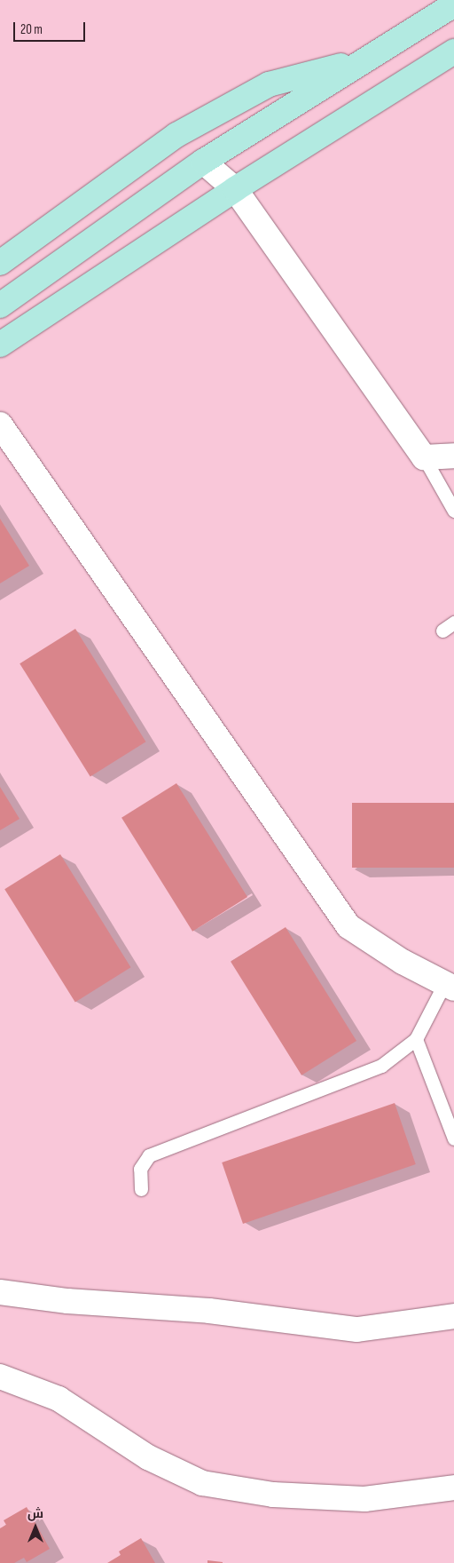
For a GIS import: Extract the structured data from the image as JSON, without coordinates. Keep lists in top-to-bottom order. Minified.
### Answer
{"scale_bar":"20 m","north":"top"}
